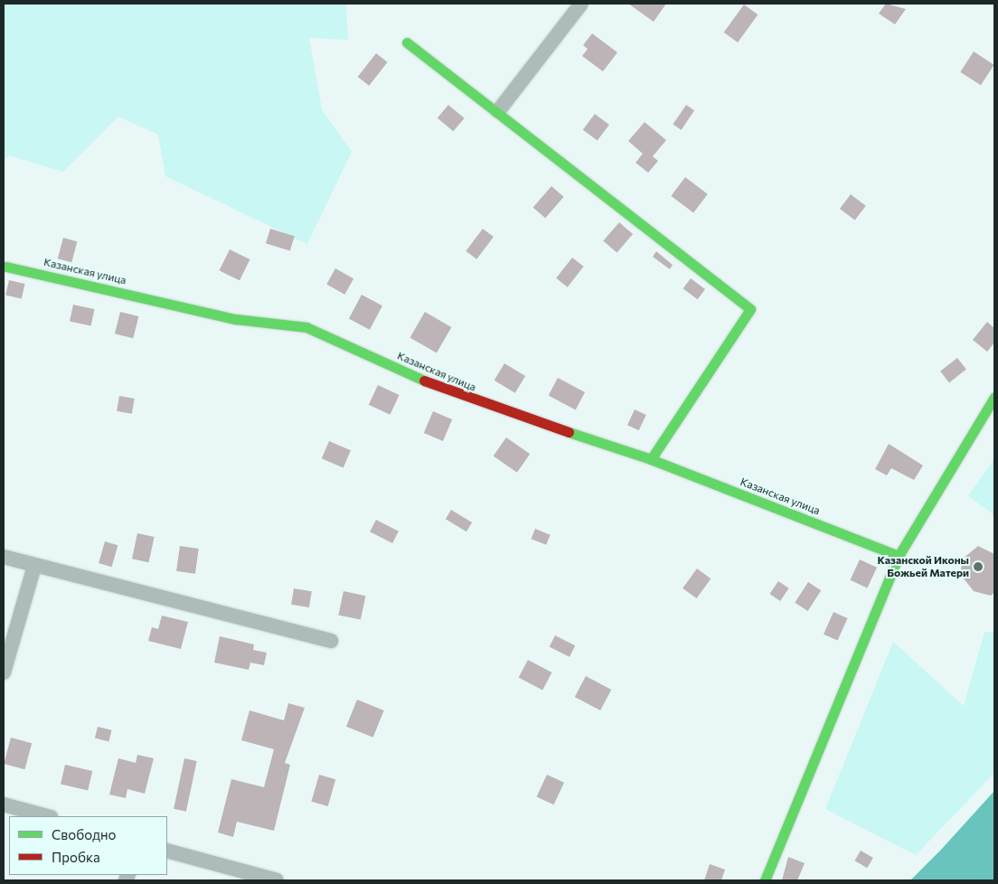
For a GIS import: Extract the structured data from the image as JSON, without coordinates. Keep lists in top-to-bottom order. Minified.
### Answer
{"streets":{"street":["Казанская улица"]},"places":["Казанской Иконы Божьей Матери"],"legend":["Свободно","Пробка"]}
